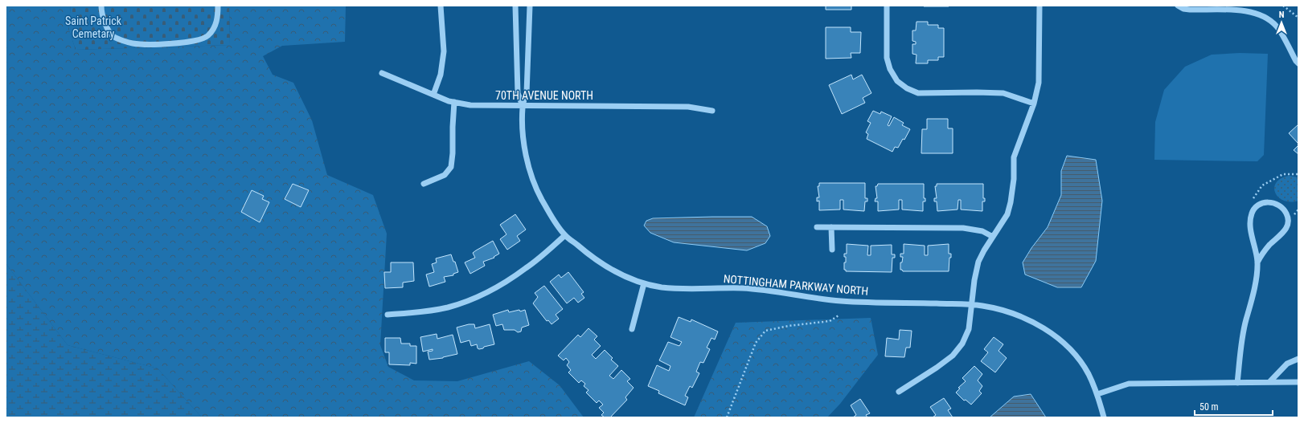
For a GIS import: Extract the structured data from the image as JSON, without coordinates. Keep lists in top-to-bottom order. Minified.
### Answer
{"streets":{"street":["70TH AVENUE NORTH","NOTTINGHAM PARKWAY NORTH"]},"crossings":[["70TH AVENUE NORTH","NOTTINGHAM PARKWAY NORTH"]],"parks":["Saint Patrick Cemetary"],"scale_bar":"50 m","north":"top"}
